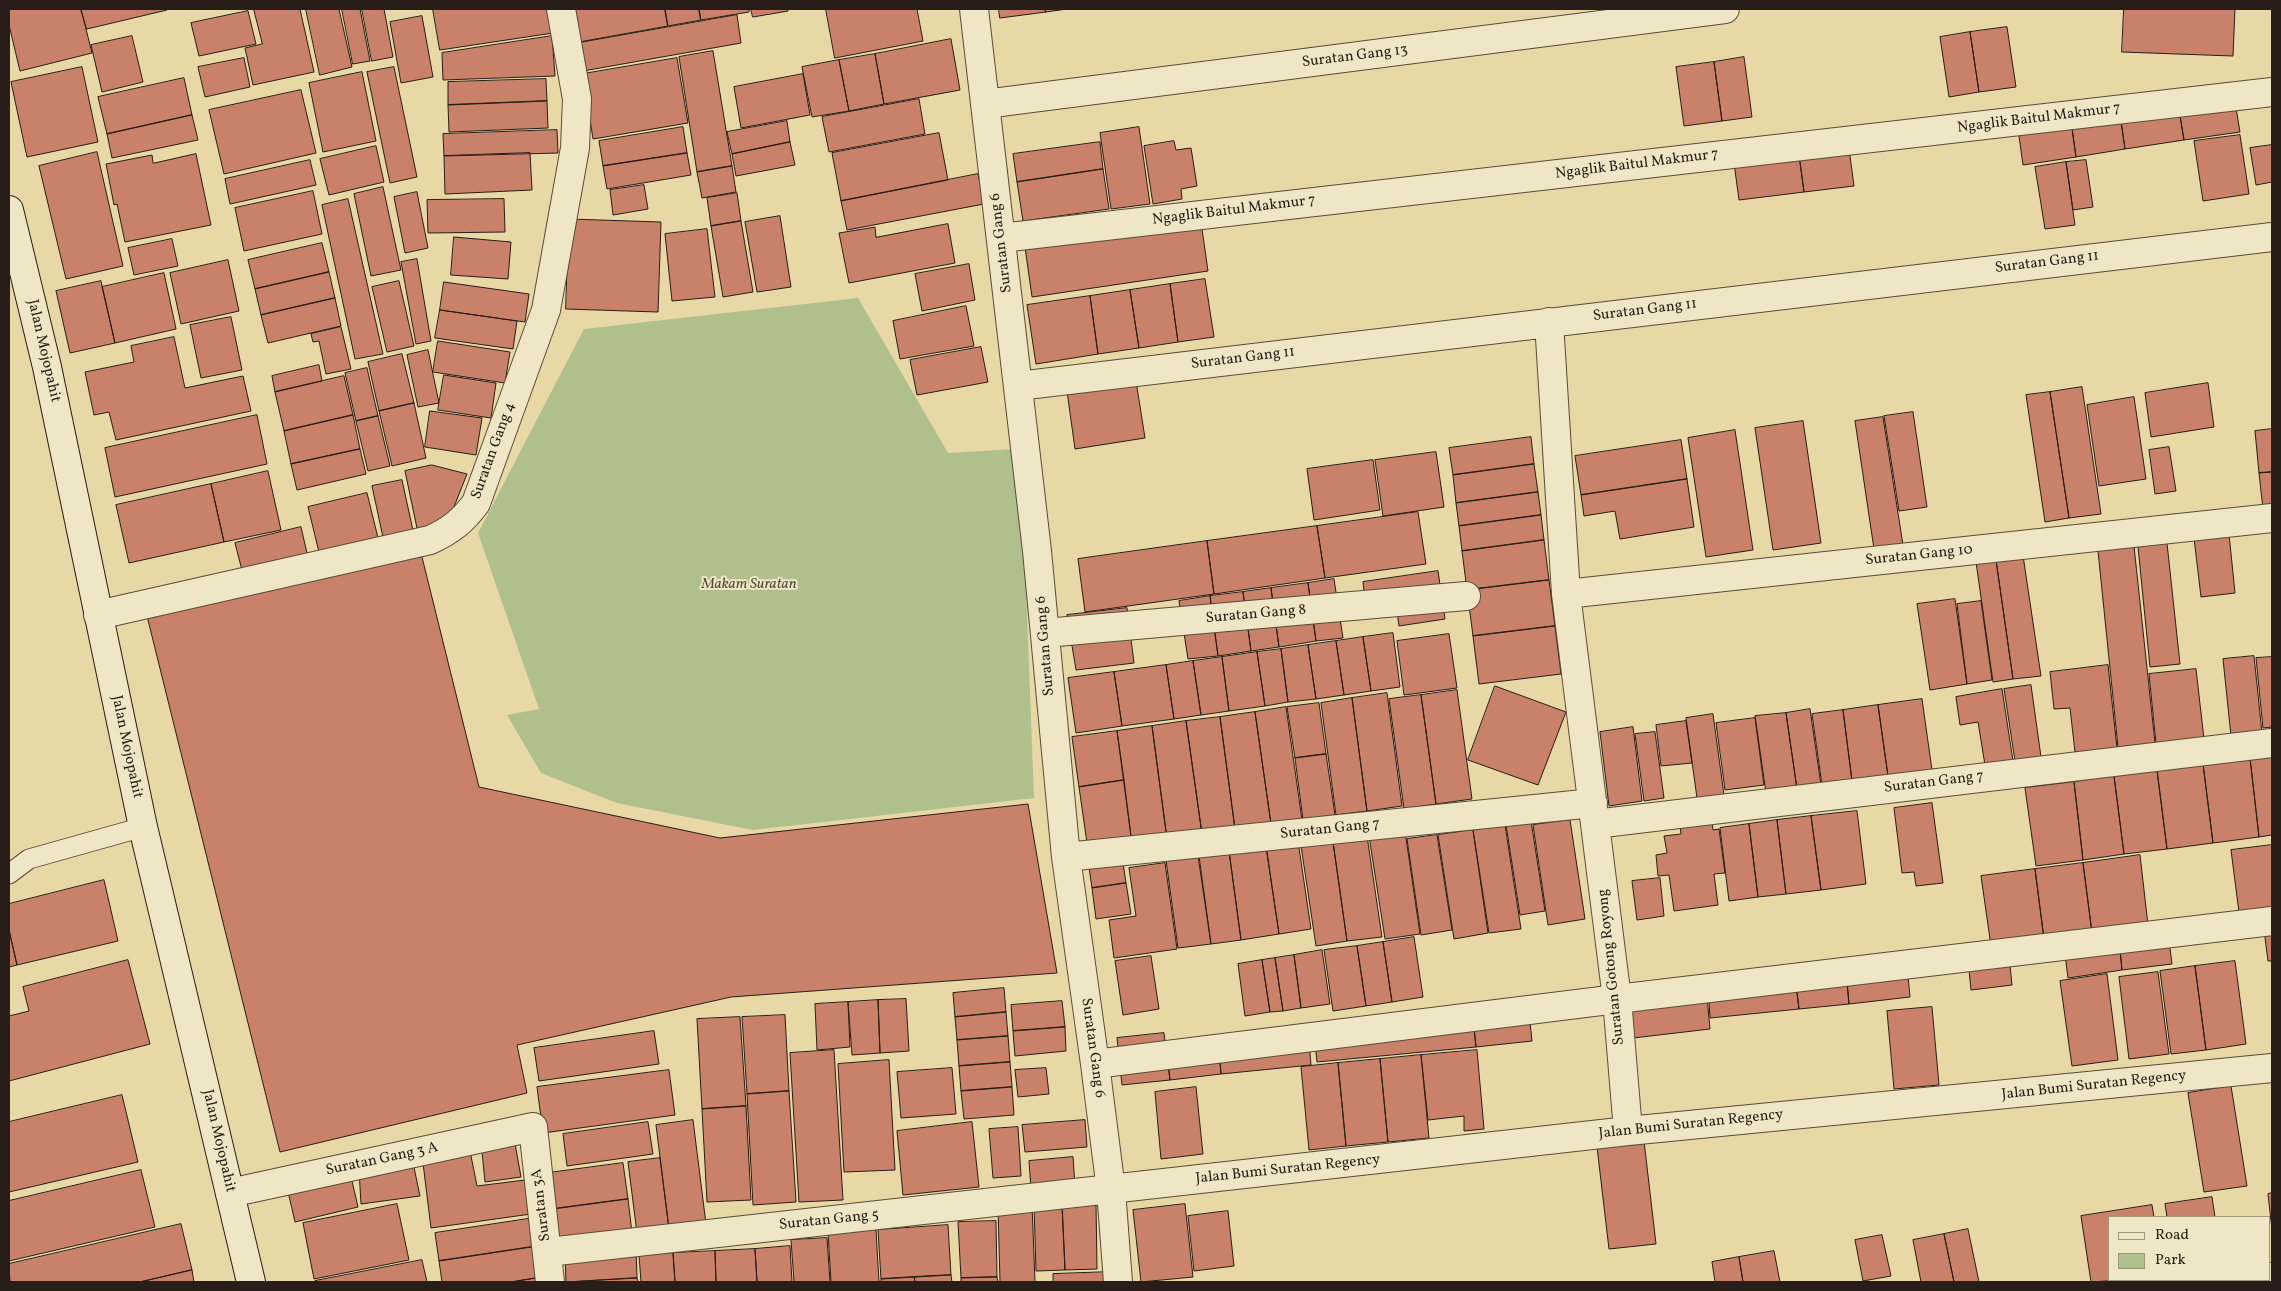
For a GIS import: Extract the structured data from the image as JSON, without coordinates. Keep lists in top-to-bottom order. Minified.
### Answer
{"streets":{"street":["Suratan Gang 13","Ngaglik Baitul Makmur 7","Suratan Gang 6","Suratan Gang 11","Jalan Mojopahit","Suratan Gang 4","Suratan Gang 10","Suratan Gang 8","Suratan Gang 7","Suratan Gotong Royong","Jalan Bumi Suratan Regency","Suratan Gang 3 A","Suratan 3A","Suratan Gang 5"]},"crossings":[["Suratan Gang 13","Suratan Gang 6"],["Ngaglik Baitul Makmur 7","Suratan Gang 6"],["Suratan Gang 6","Suratan Gang 11"],["Suratan Gang 6","Suratan Gang 8"],["Suratan Gang 6","Suratan Gang 7"],["Suratan Gang 6","Jalan Bumi Suratan Regency"],["Suratan Gang 6","Suratan Gang 5"],["Suratan Gang 11","Suratan Gotong Royong"],["Jalan Mojopahit","Suratan Gang 4"],["Jalan Mojopahit","Suratan Gang 3 A"],["Suratan Gang 10","Suratan Gotong Royong"],["Suratan Gang 7","Suratan Gotong Royong"],["Suratan Gotong Royong","Jalan Bumi Suratan Regency"],["Jalan Bumi Suratan Regency","Suratan Gang 5"],["Suratan Gang 3 A","Suratan 3A"],["Suratan 3A","Suratan Gang 5"]],"parks":["Makam Suratan"],"legend":["Road","Park"]}
